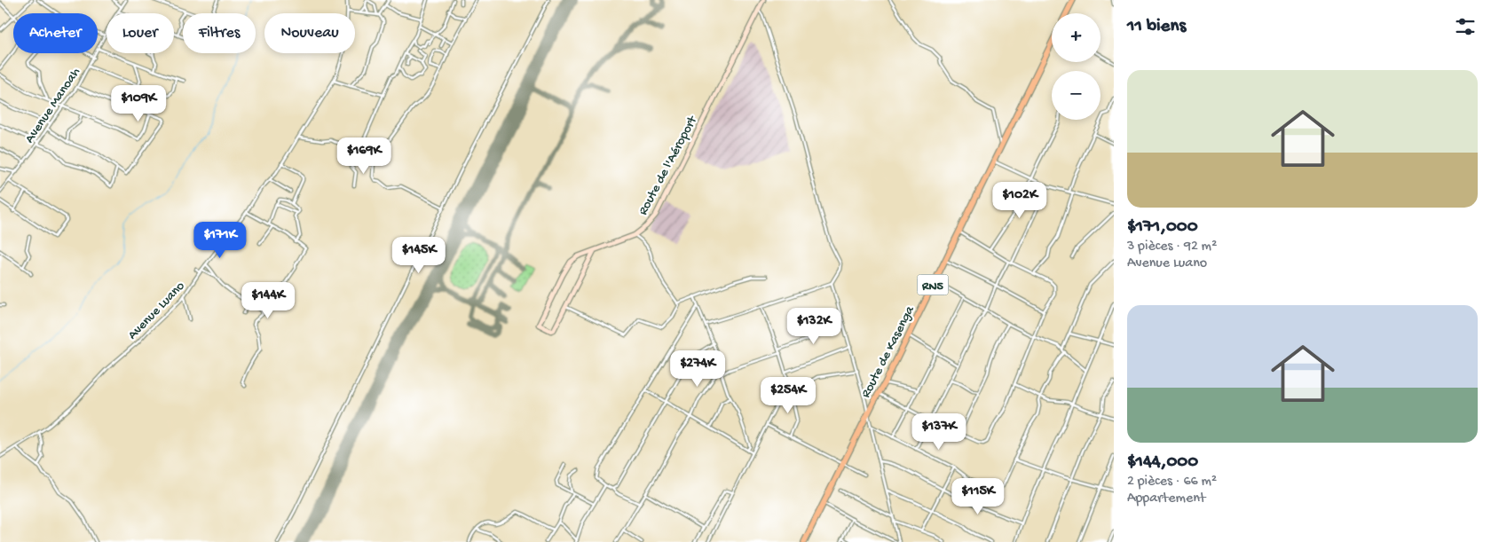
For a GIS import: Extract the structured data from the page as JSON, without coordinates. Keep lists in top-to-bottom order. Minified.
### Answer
{"streets":{"highway":["RN5","Route de Kasenga"],"main road":["Route de l'Aéroport"],"street":["Avenue Manoah","Avenue Luano"]},"page":{"heading":"11 biens","map_buttons":["+","−"],"chip":["Acheter","Louer","Filtres","Nouveau"],"list":[{"name":"$171,000","note":"3 pièces · 92 m² · Avenue Luano"},{"name":"$144,000","note":"2 pièces · 66 m² · Appartement"}],"price":["$109K","$169K","$102K","$171K","$145K","$144K","$132K","$274K","$254K","$137K","$115K"]}}
